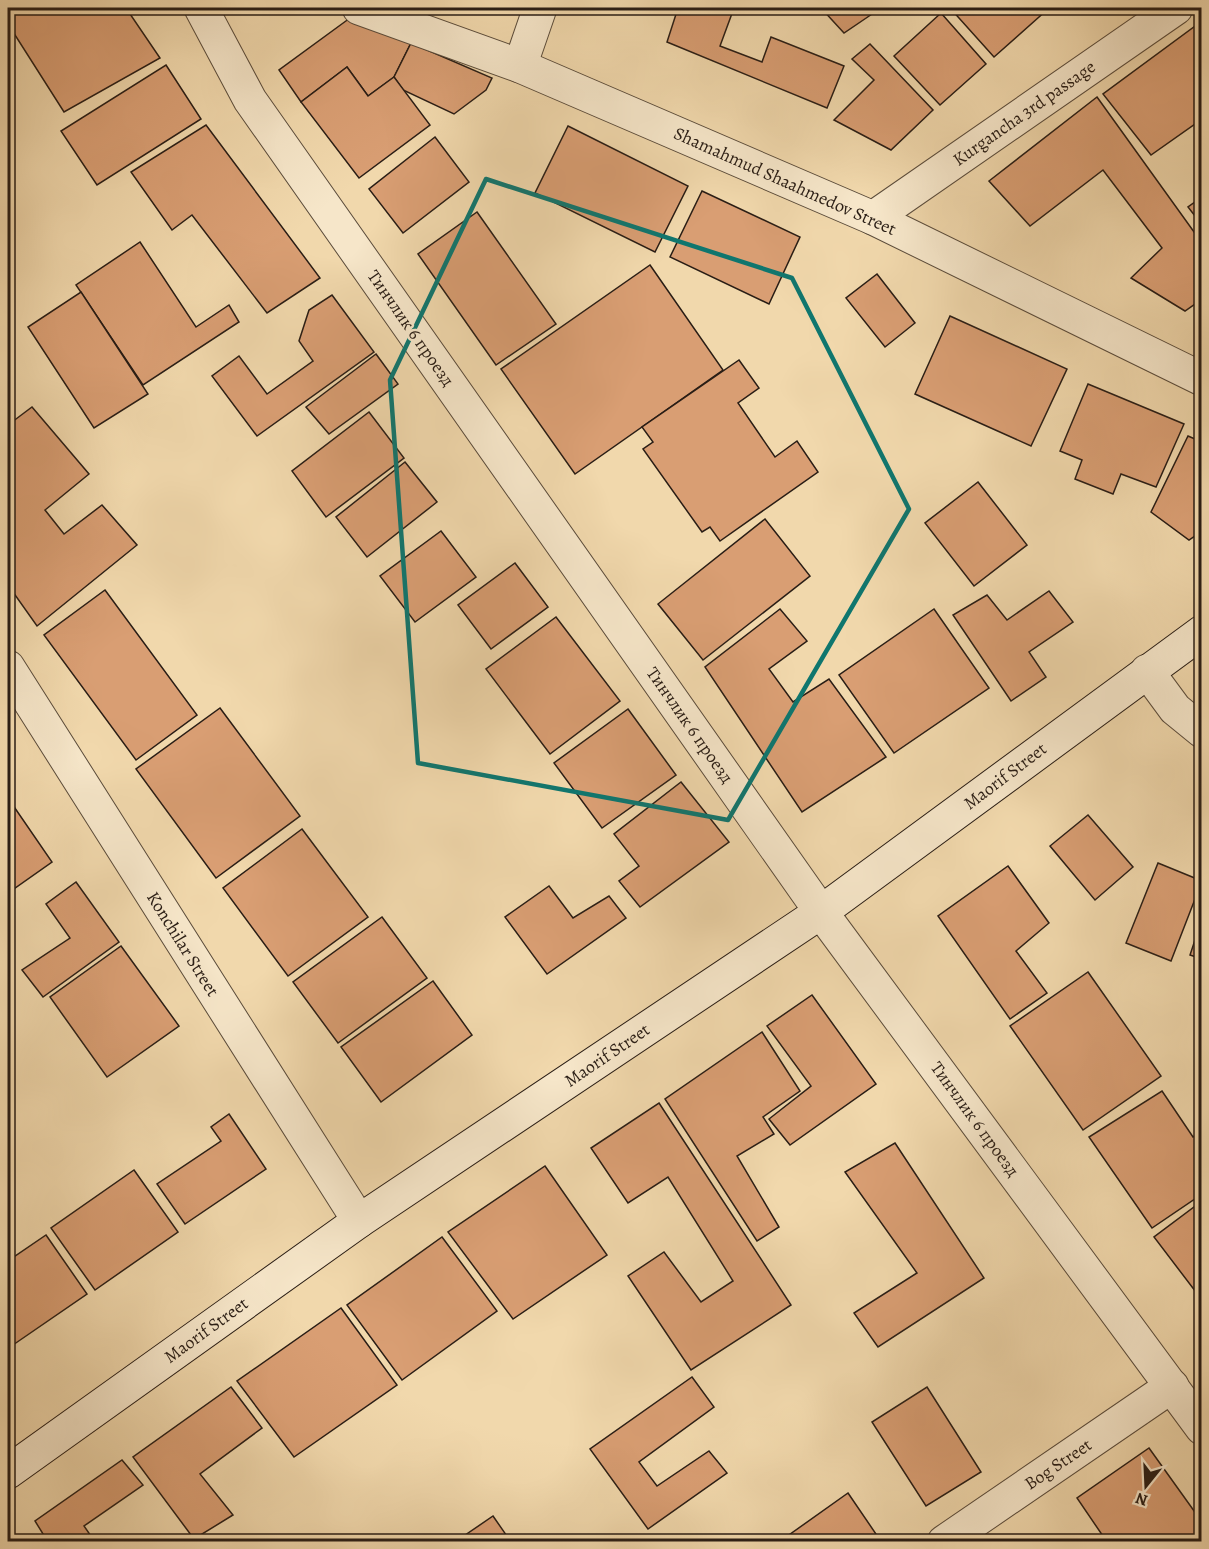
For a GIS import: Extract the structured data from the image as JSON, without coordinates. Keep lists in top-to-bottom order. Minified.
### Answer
{"streets":{"street":["Kurgancha 3rd passage","Shamahmud Shaahmedov Street","Тинчлик 6 проезд","Maorif Street","Konchilar Street","Bog Street"]},"crossings":[["Kurgancha 3rd passage","Shamahmud Shaahmedov Street"],["Тинчлик 6 проезд","Maorif Street"],["Тинчлик 6 проезд","Bog Street"],["Maorif Street","Konchilar Street"]],"north":"bottom"}
